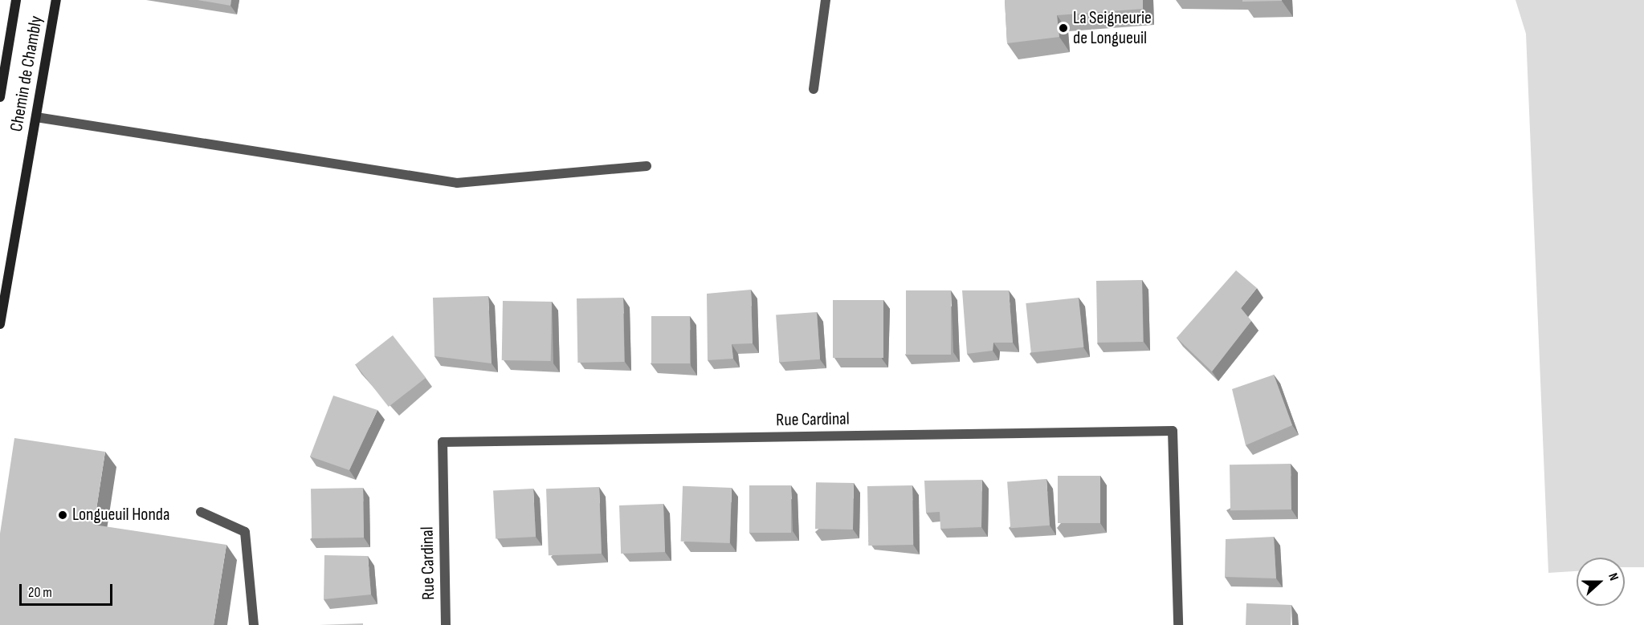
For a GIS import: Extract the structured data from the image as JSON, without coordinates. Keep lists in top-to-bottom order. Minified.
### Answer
{"streets":{"main road":["Chemin de Chambly"],"street":["Rue Cardinal"]},"places":["La Seigneurie de Longueuil","Longueuil Honda"],"scale_bar":"20 m","north":"right"}
